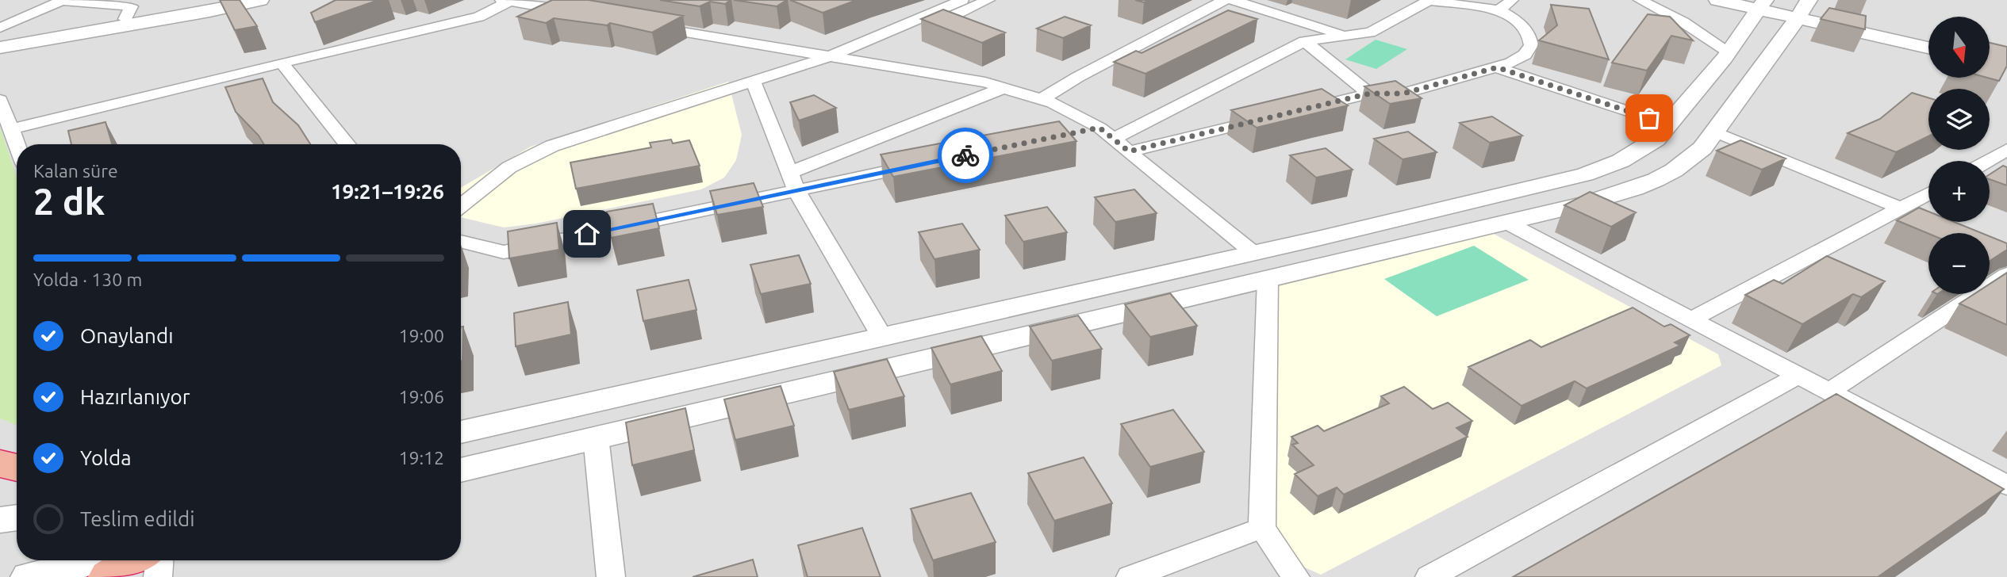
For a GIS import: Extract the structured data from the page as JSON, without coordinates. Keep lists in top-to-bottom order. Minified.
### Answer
{"north":"bottom","page":{"map_buttons":["+","−"],"heading":["2 dk","Kalan süre","19:21–19:26"],"bar":"Yolda · 130 m","list":[["Onaylandı","19:00"],["Hazırlanıyor","19:06"],["Yolda","19:12"],"Teslim edildi"]}}
